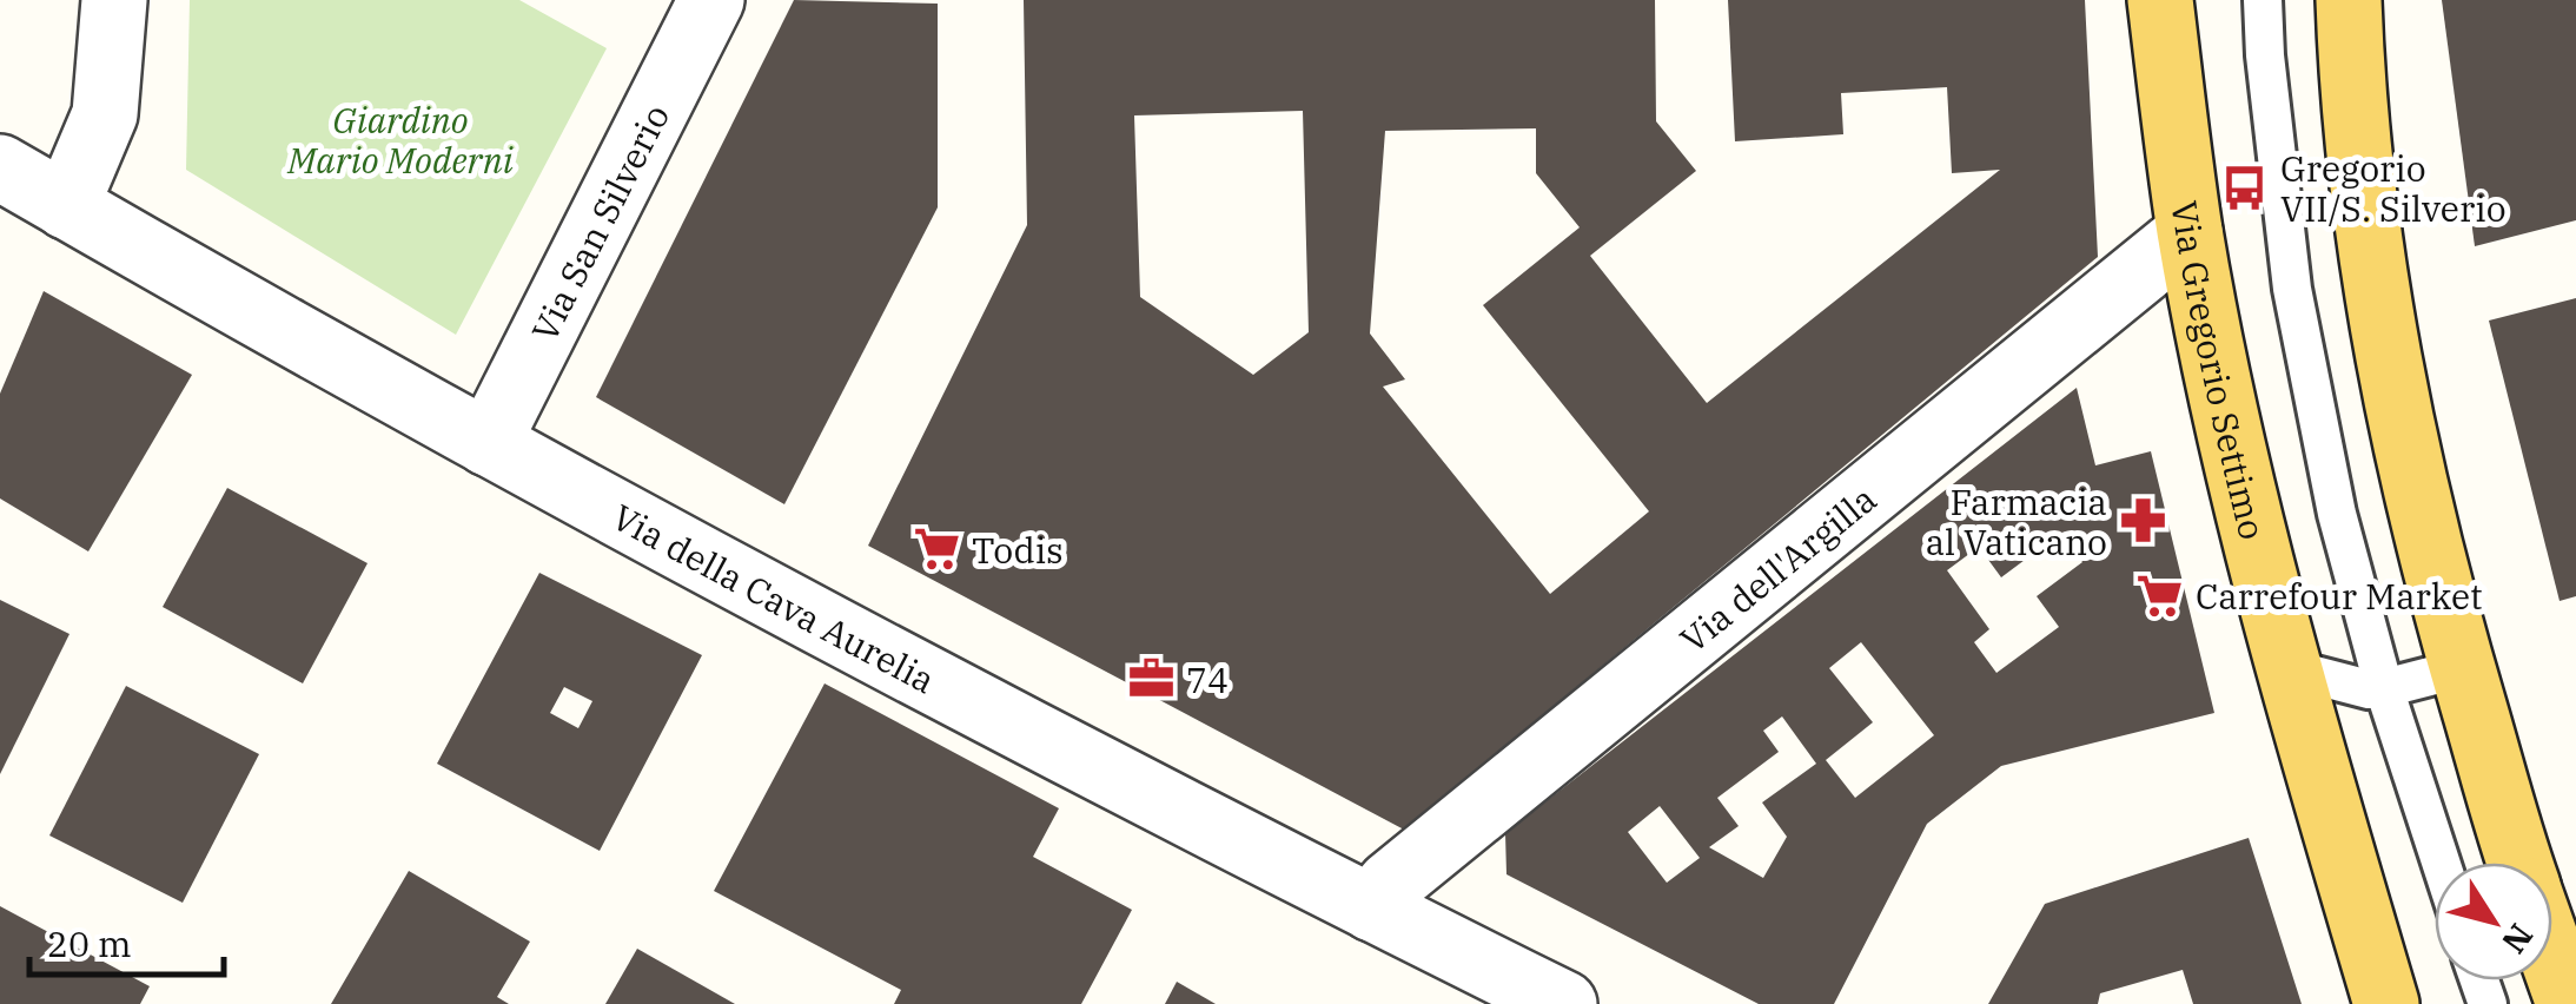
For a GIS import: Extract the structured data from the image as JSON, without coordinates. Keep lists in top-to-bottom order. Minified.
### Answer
{"streets":{"main road":["Via Gregorio Settimo"],"street":["Via San Silverio","Via dell'Argilla","Via della Cava Aurelia"]},"crossings":[["Via San Silverio","Via della Cava Aurelia"],["Via Gregorio Settimo","Via dell'Argilla"],["Via dell'Argilla","Via della Cava Aurelia"]],"parks":["Giardino Mario Moderni"],"places":{"bus stop":["Gregorio VII/S. Silverio"],"pharmacy":["Farmacia al Vaticano"],"supermarket":["Todis","Carrefour Market"],"office":["74"]},"scale_bar":"20 m","north":"bottom right"}
